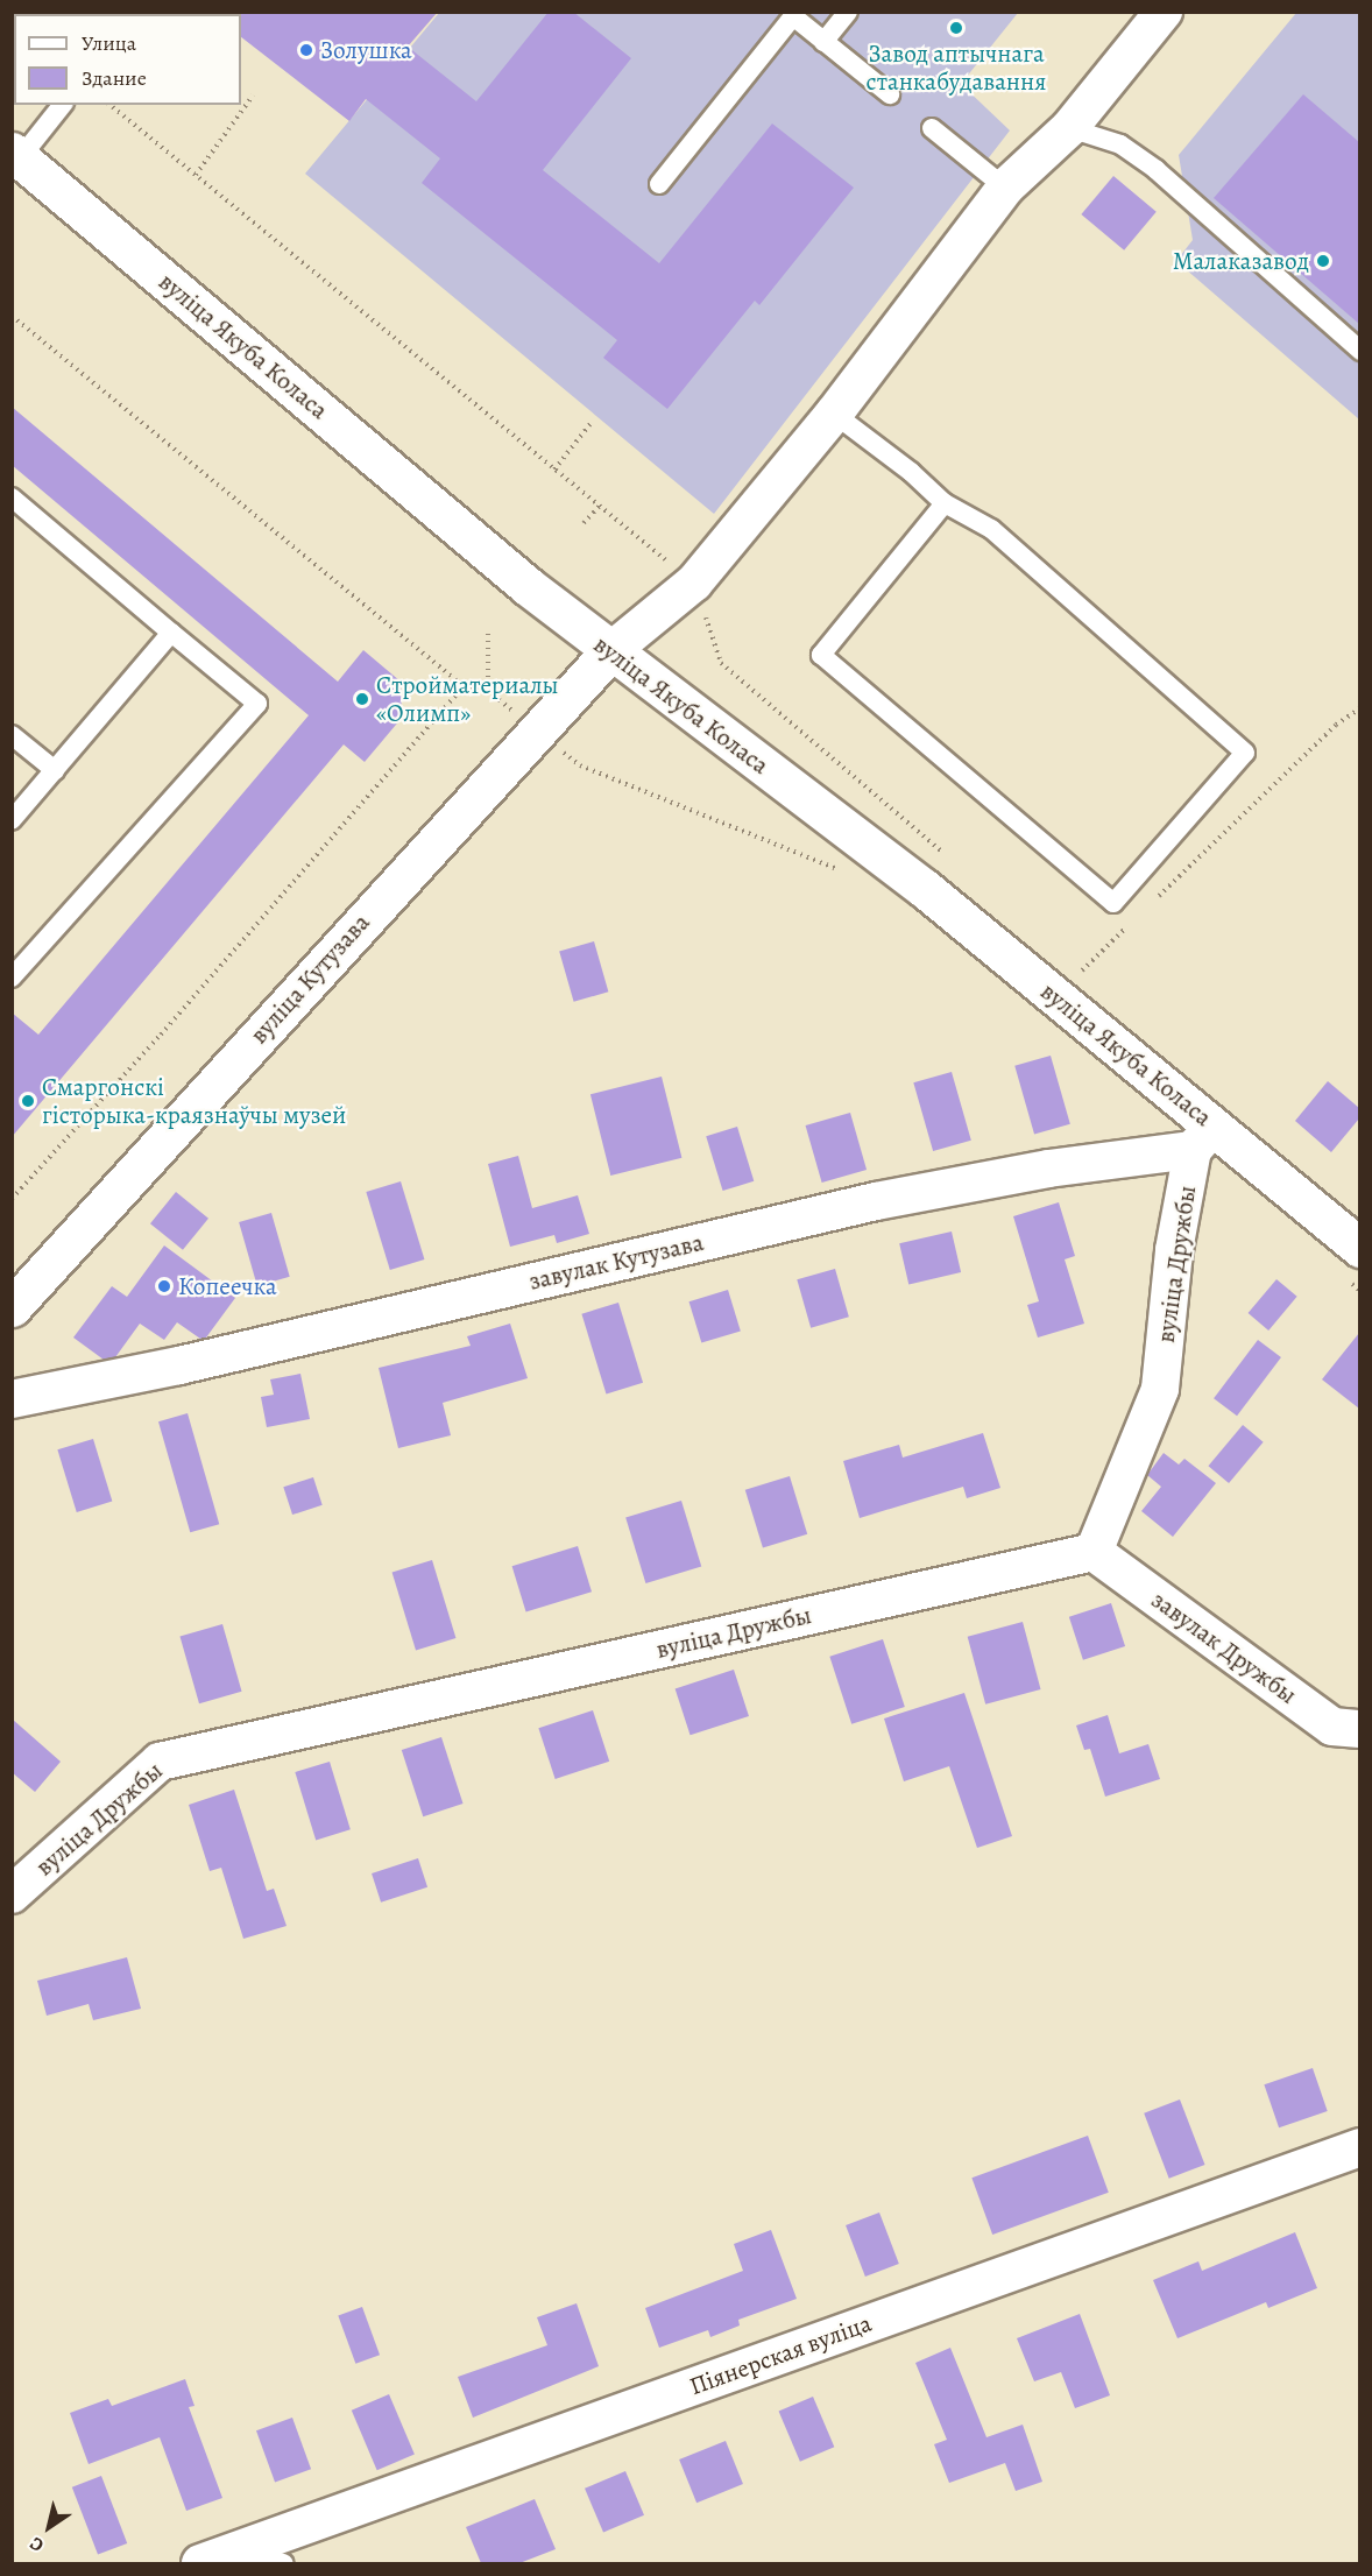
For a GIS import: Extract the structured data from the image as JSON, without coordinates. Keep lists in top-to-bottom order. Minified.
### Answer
{"streets":{"main road":["вуліца Якуба Коласа","вуліца Кутузава"],"street":["завулак Кутузава","вуліца Дружбы","завулак Дружбы","Піянерская вуліца"]},"crossings":[["вуліца Якуба Коласа","вуліца Кутузава"],["вуліца Якуба Коласа","завулак Кутузава"],["вуліца Якуба Коласа","вуліца Дружбы"],["завулак Кутузава","вуліца Дружбы"],["вуліца Дружбы","завулак Дружбы"]],"places":["Завод аптычнага станкабудавання","Золушка","Малаказавод","Стройматериалы «Олимп»","Смаргонскі гісторыка-краязнаўчы музей","Копеечка"],"legend":["Улица","Здание"],"north":"bottom left"}
